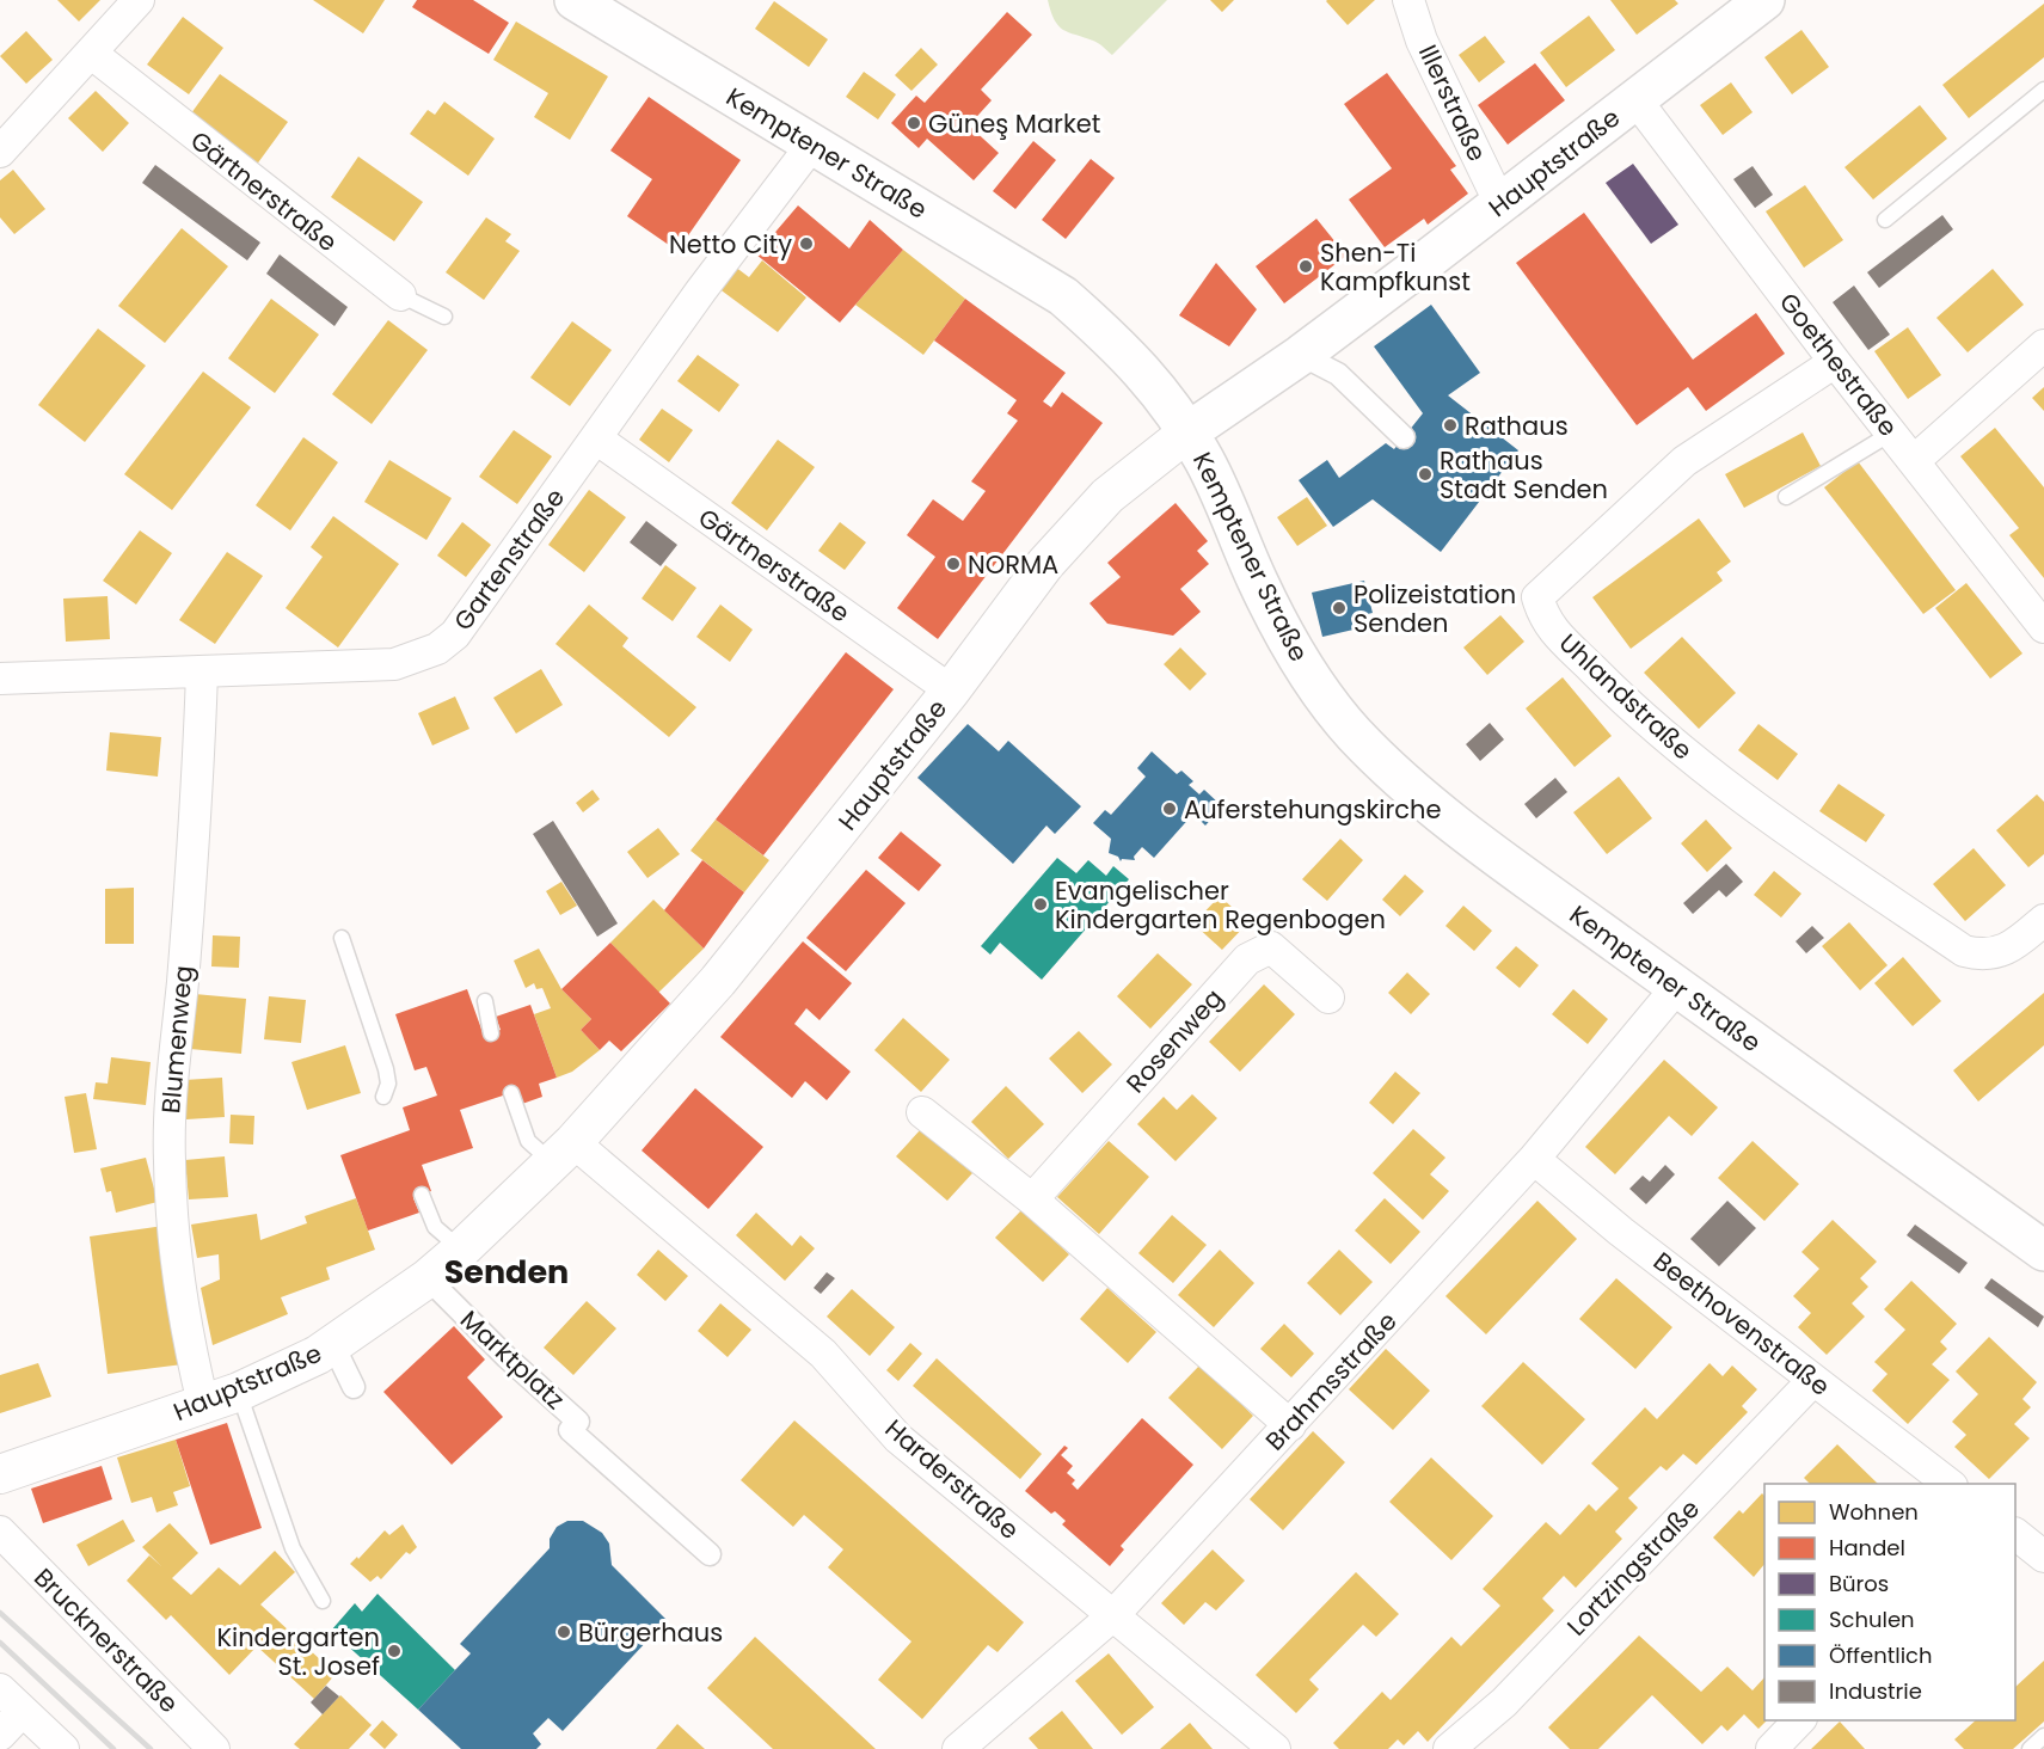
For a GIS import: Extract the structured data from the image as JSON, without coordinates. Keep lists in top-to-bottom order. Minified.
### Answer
{"streets":{"main road":["Kemptener Straße","Hauptstraße"],"street":["Illerstraße","Gärtnerstraße","Goethestraße","Gartenstraße","Uhlandstraße","Blumenweg","Rosenweg","Beethovenstraße","Marktplatz","Brahmsstraße","Harderstraße","Lortzingstraße","Brucknerstraße"]},"crossings":[["Illerstraße","Hauptstraße"],["Kemptener Straße","Hauptstraße"],["Kemptener Straße","Gartenstraße"],["Kemptener Straße","Brahmsstraße"],["Hauptstraße","Gärtnerstraße"],["Hauptstraße","Goethestraße"],["Hauptstraße","Blumenweg"],["Hauptstraße","Marktplatz"],["Hauptstraße","Harderstraße"],["Gärtnerstraße","Gartenstraße"],["Goethestraße","Uhlandstraße"],["Gartenstraße","Blumenweg"],["Beethovenstraße","Brahmsstraße"],["Beethovenstraße","Lortzingstraße"],["Brahmsstraße","Harderstraße"]],"districts":["Senden"],"places":["Güneş Market","Netto City","Shen-Ti Kampfkunst","Rathaus","Rathaus Stadt Senden","NORMA","Polizeistation Senden","Auferstehungskirche","Evangelischer Kindergarten Regenbogen","Bürgerhaus","Kindergarten St. Josef"],"legend":["Wohnen","Handel","Büros","Schulen","Öffentlich","Industrie"]}
